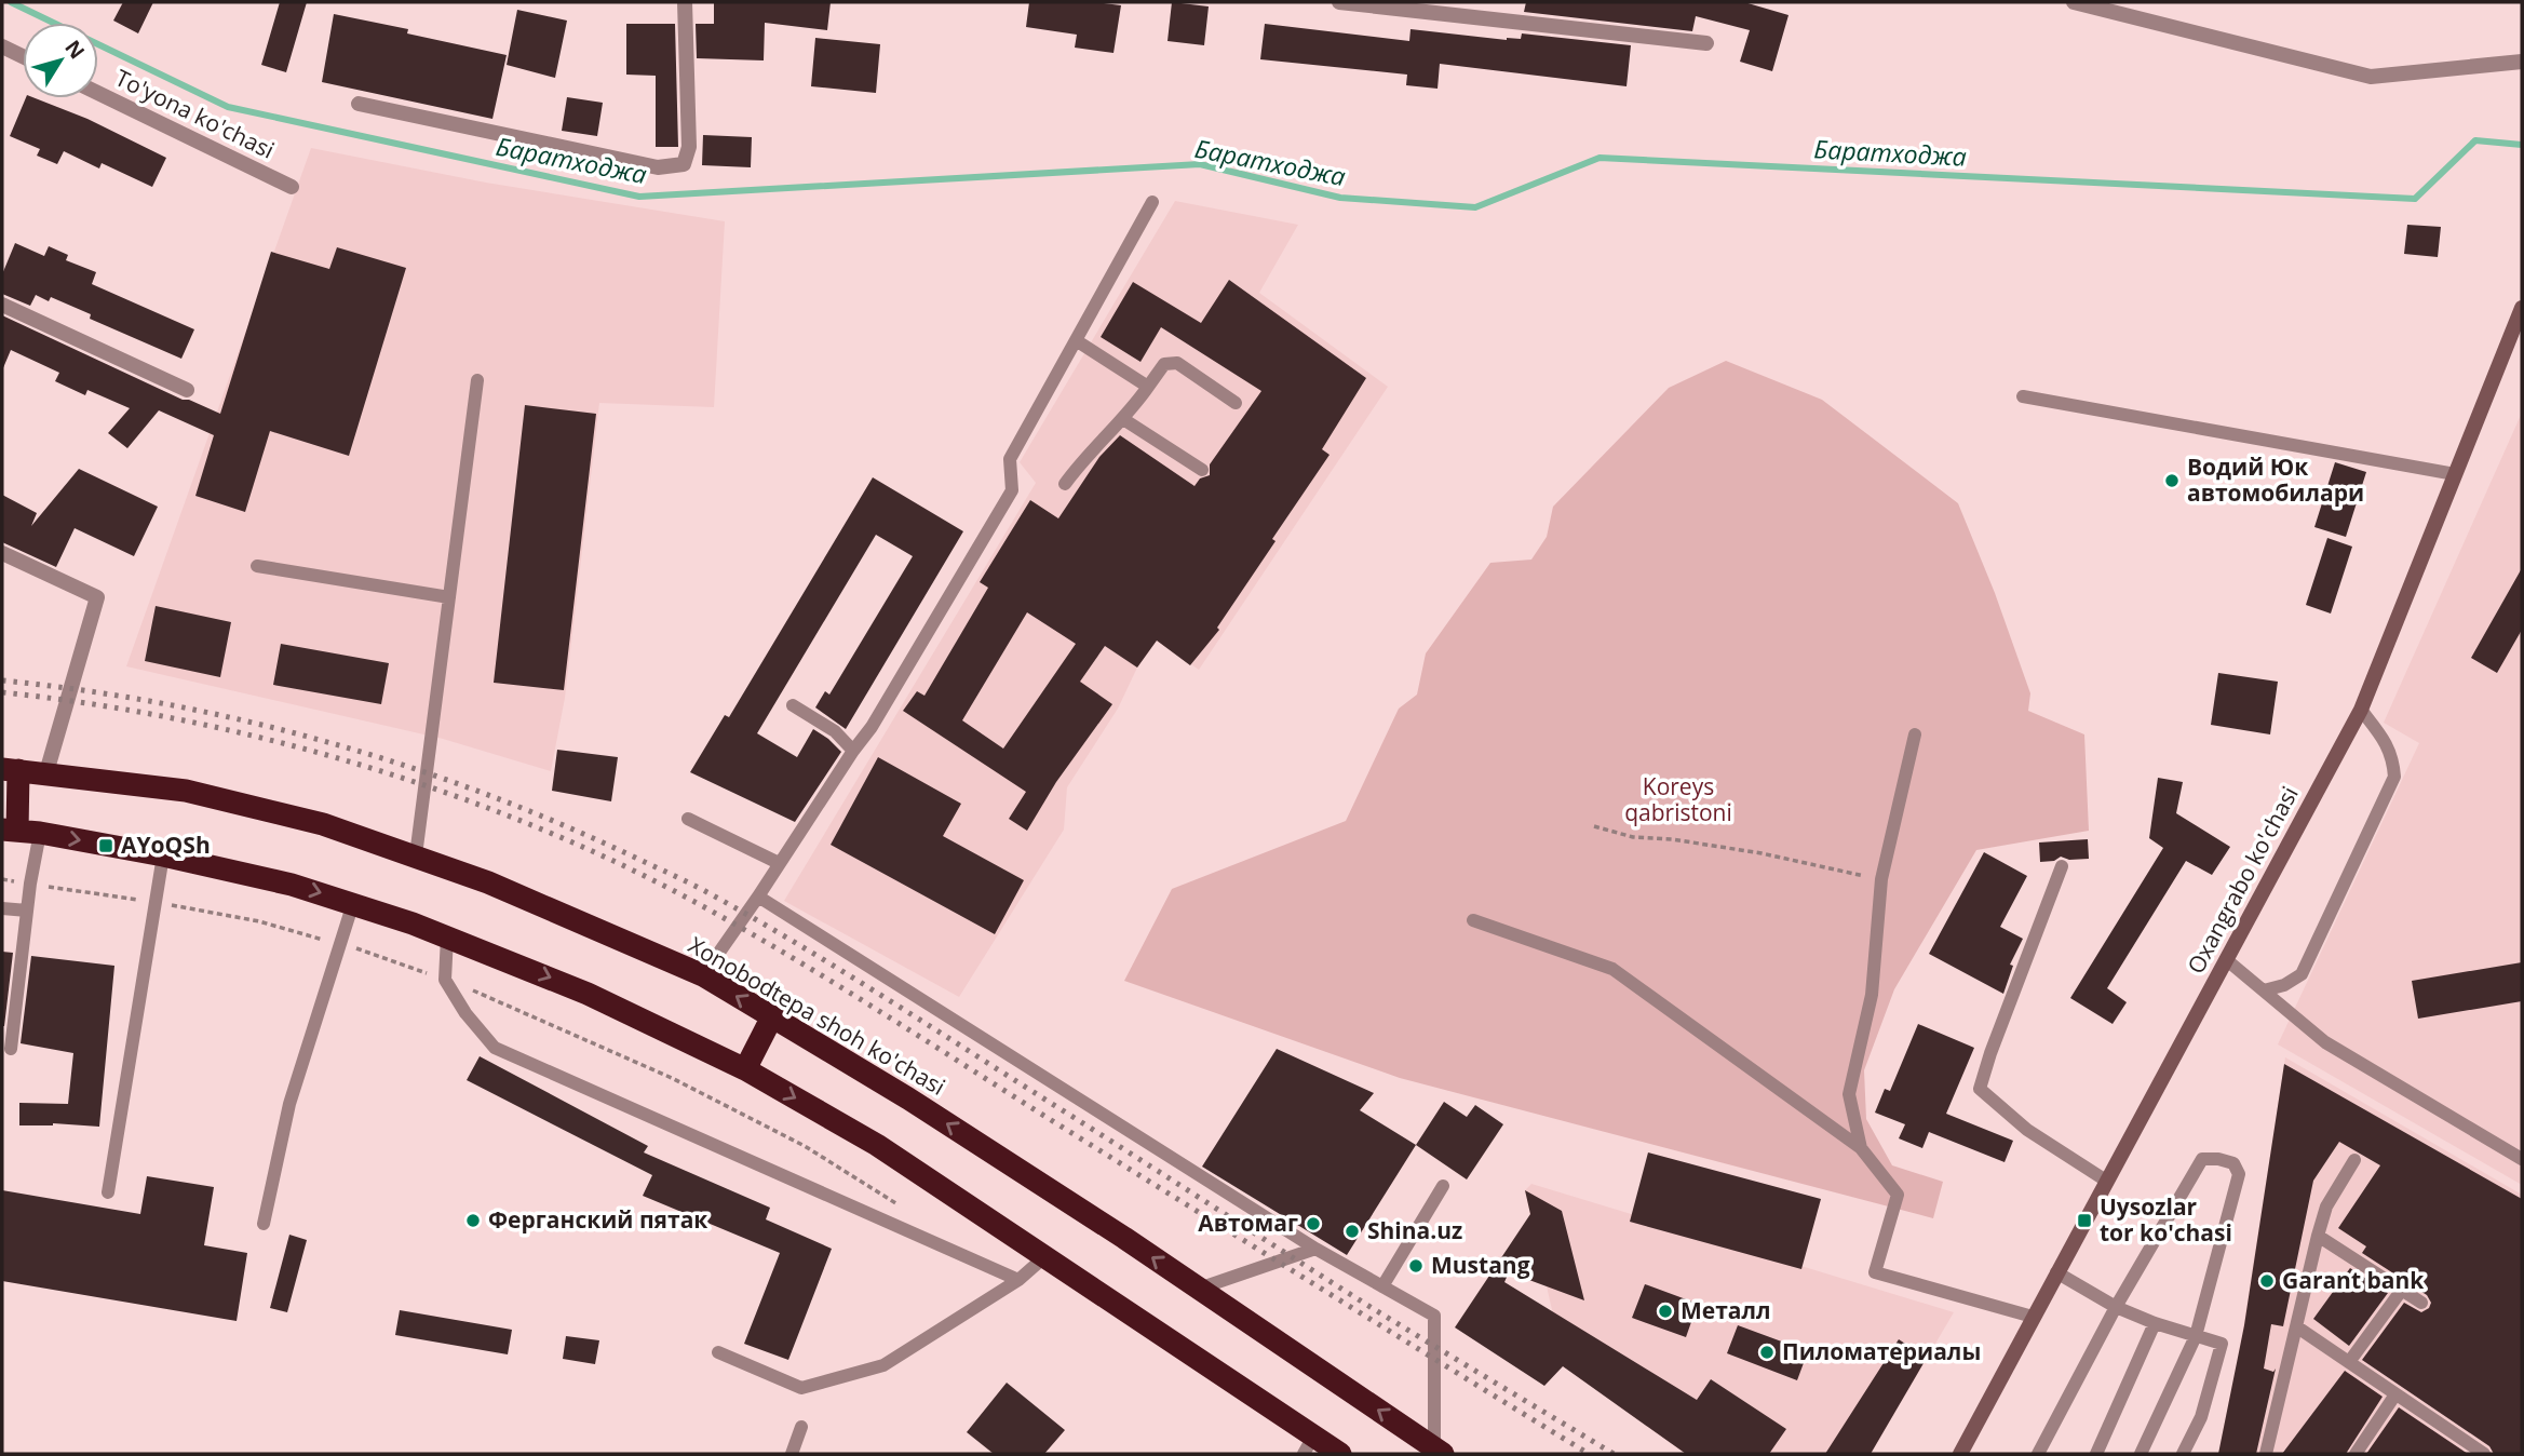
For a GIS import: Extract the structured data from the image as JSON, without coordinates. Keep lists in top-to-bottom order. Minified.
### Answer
{"streets":{"highway":["Xonobodtepa shoh ko'chasi"],"main road":["Oxangrabo ko'chasi"],"street":["To'yona ko'chasi"]},"water":["Баратходжа"],"parks":["Koreys qabristoni"],"places":{"other":["Водий Юк автомобилари","Ферганский пятак","Автомаг","Shina.uz","Mustang","Garant bank","Металл","Пиломатериалы"],"transit":["AYoQSh","Uysozlar tor ko'chasi"]},"north":"top right"}
